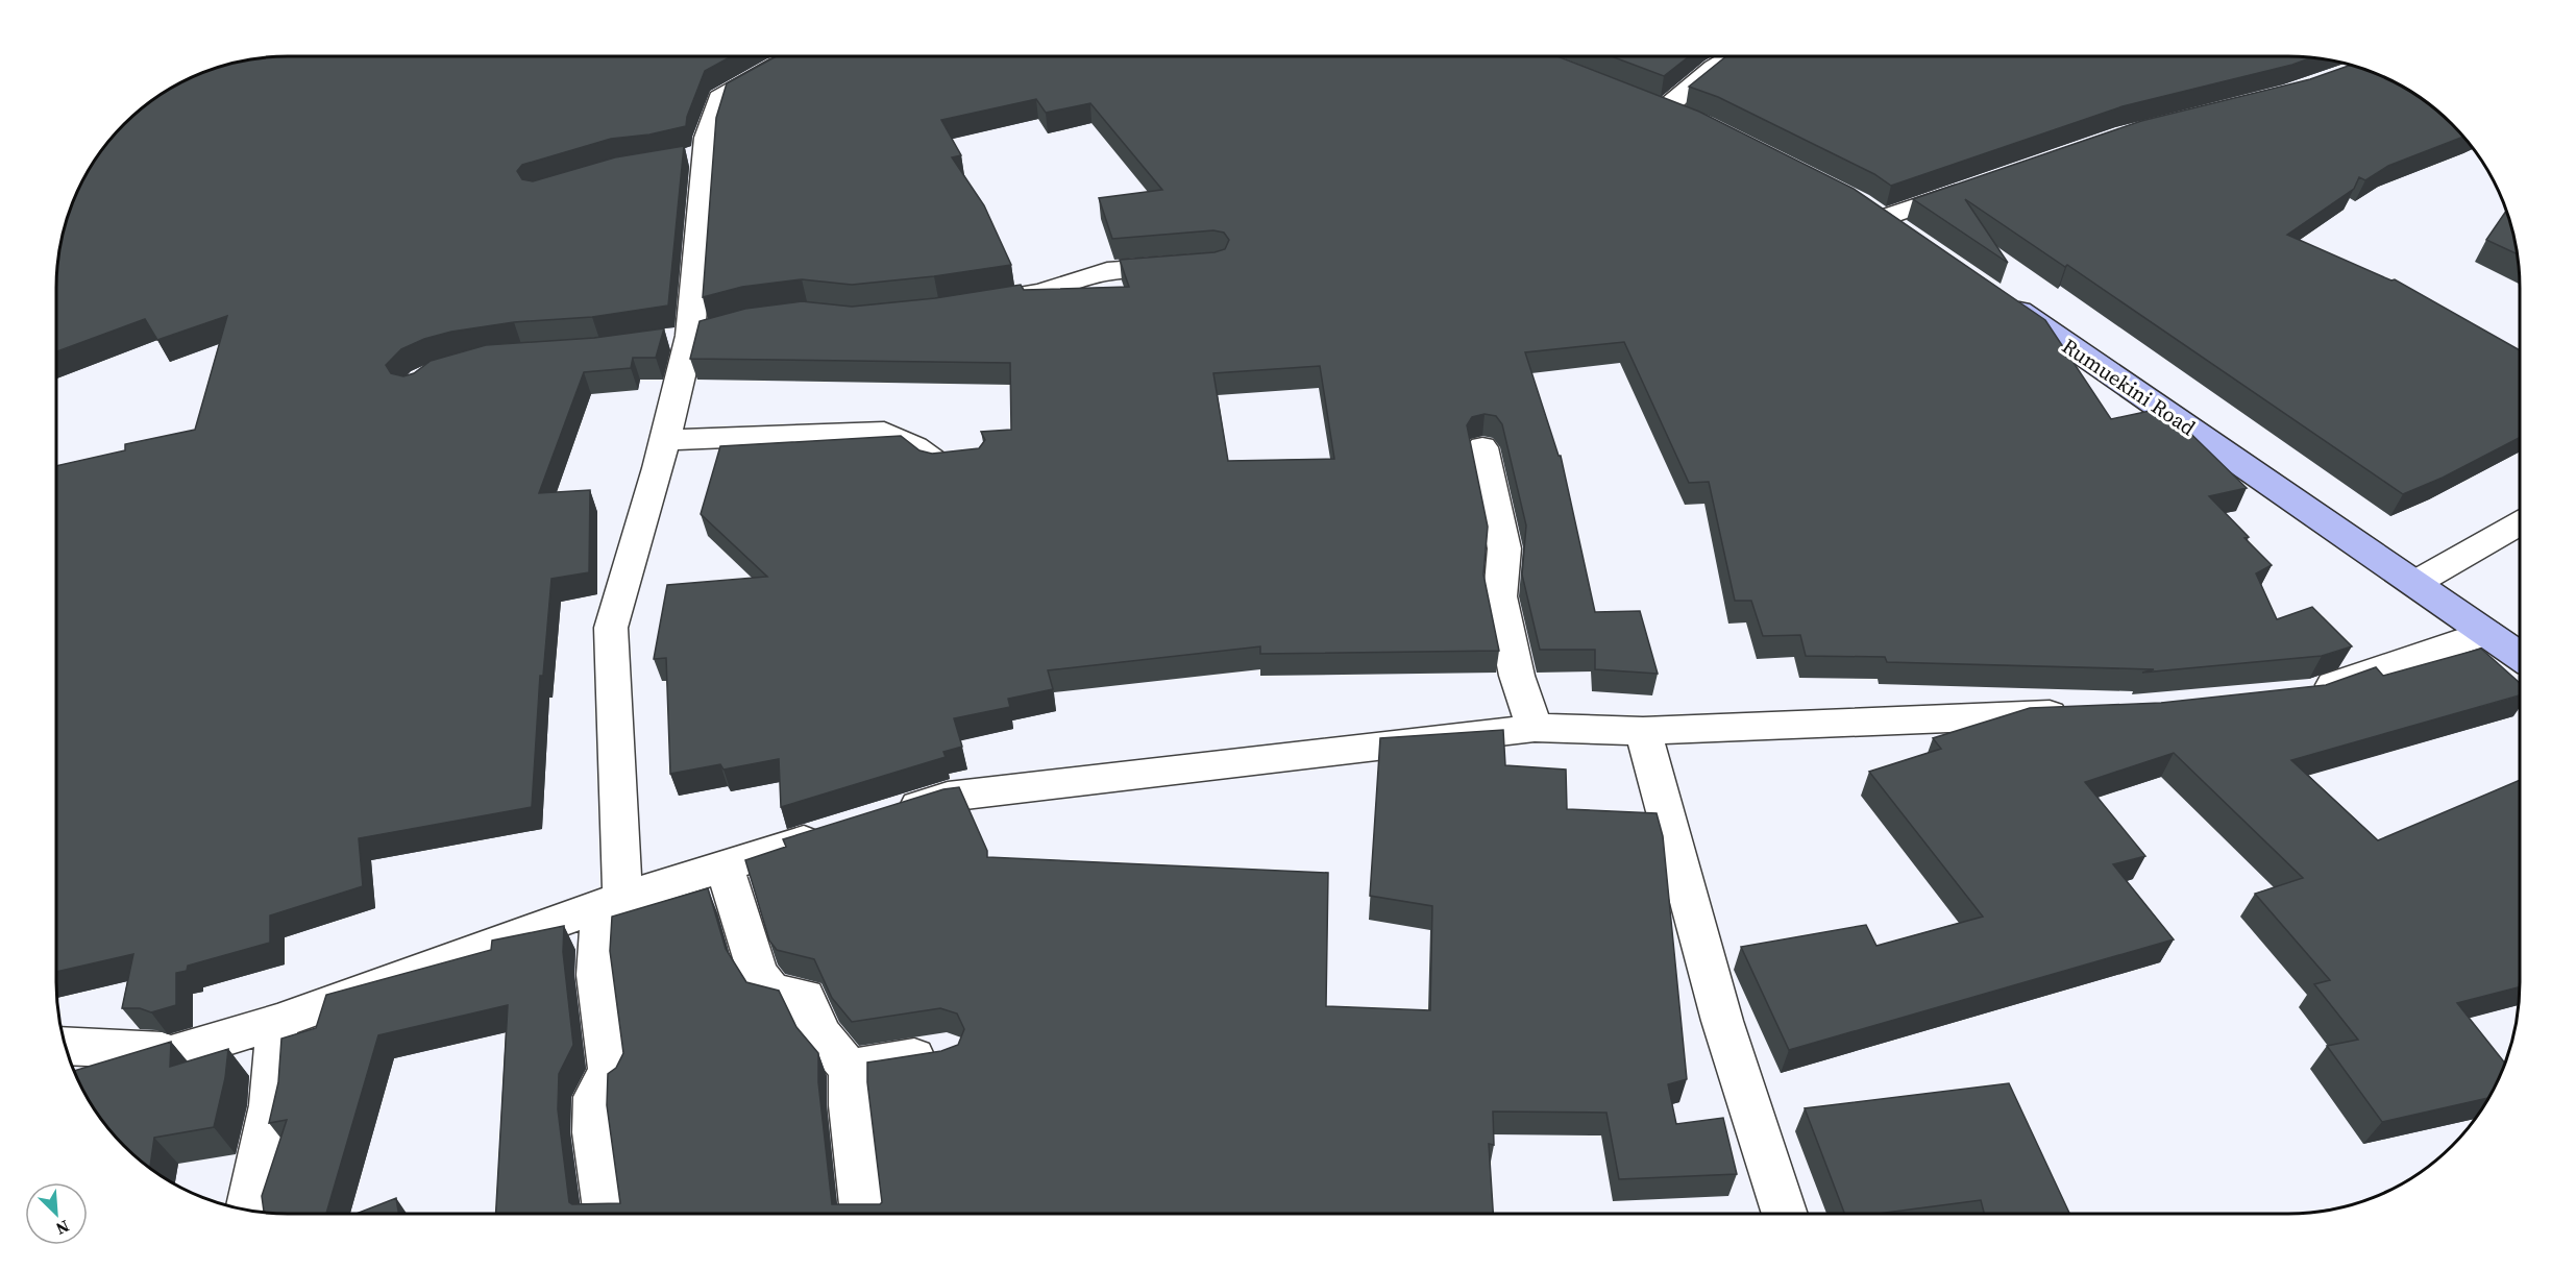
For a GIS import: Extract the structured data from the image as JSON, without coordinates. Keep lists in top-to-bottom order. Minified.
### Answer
{"streets":{"street":["Rumuekini Road"]},"north":"bottom right"}
